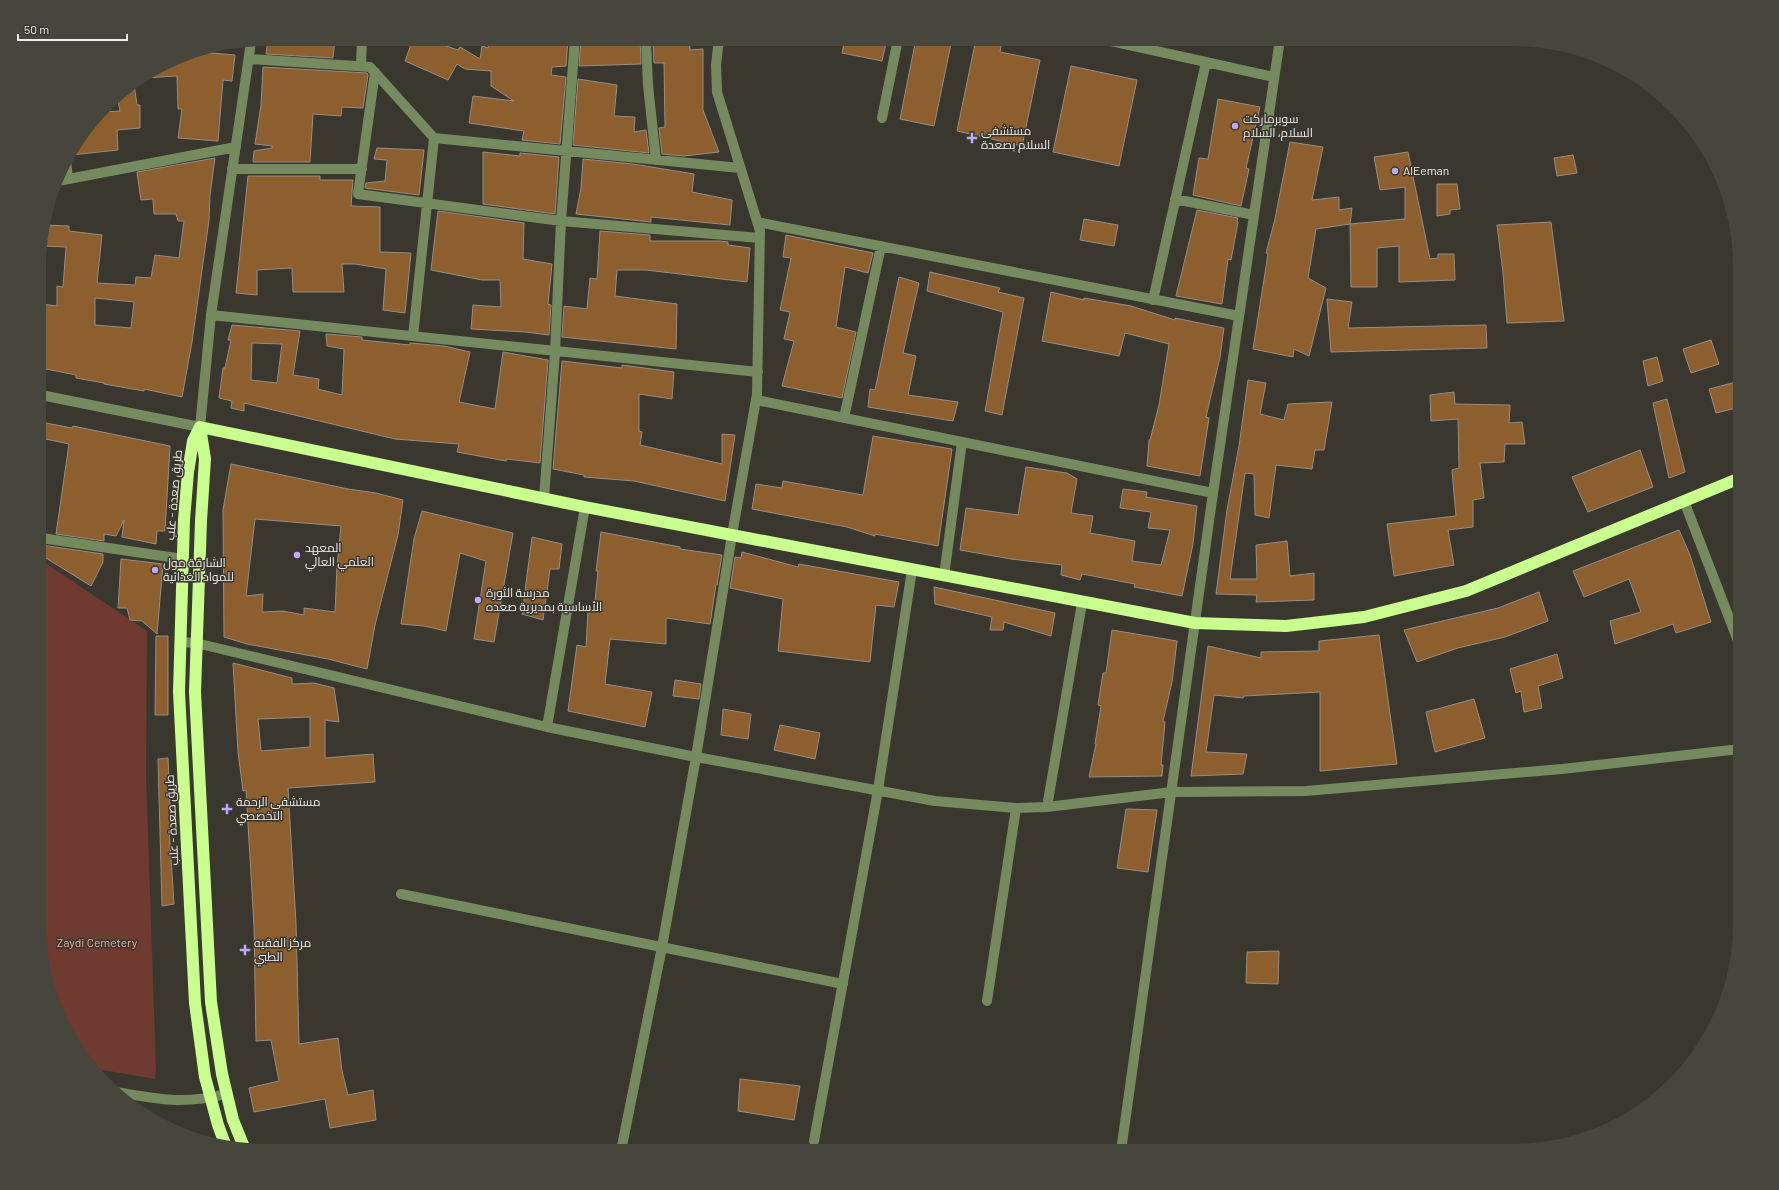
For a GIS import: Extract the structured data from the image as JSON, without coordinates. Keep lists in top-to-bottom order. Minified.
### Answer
{"streets":{"highway":["طريق صعدة - علب"]},"parks":["Zaydi Cemetery"],"places":{"other":["سوبرماركت السلام، السلام","AlEeman","المعهد العلمي العالي","الشارقة مول للمواد الغذائية","مدرسة الثورة الأساسية بمديرية صعده"],"health":["مستشفى السلام بصعدة","مستشفى الرحمة التخصصي","مركز الفقيه الطبي"]},"scale_bar":"50 m"}
